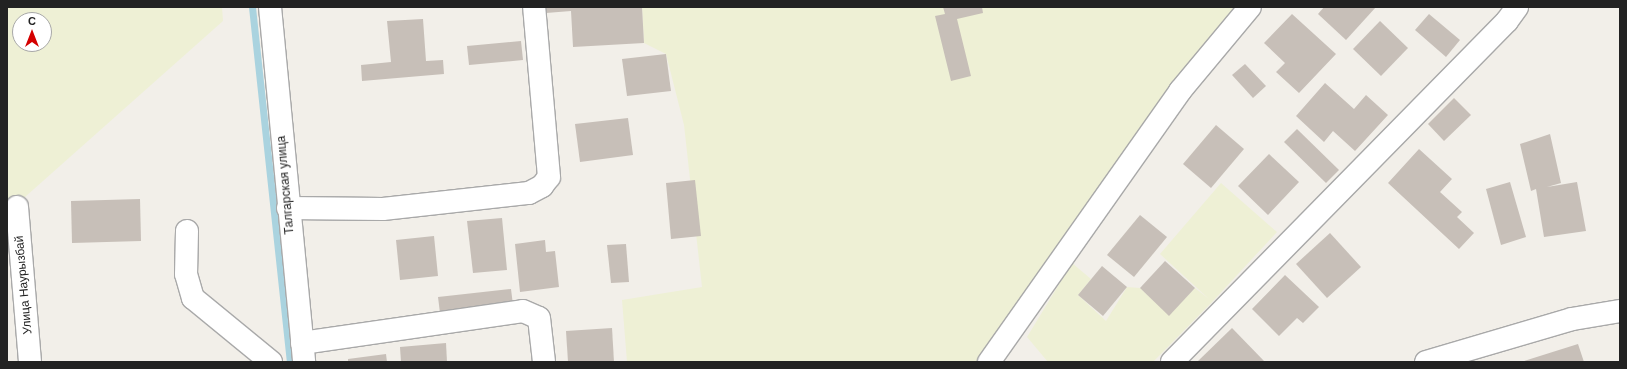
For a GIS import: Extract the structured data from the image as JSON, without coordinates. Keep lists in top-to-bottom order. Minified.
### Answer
{"streets":{"street":["Талгарская улица","Улица Наурызбай"]},"north":"top"}
